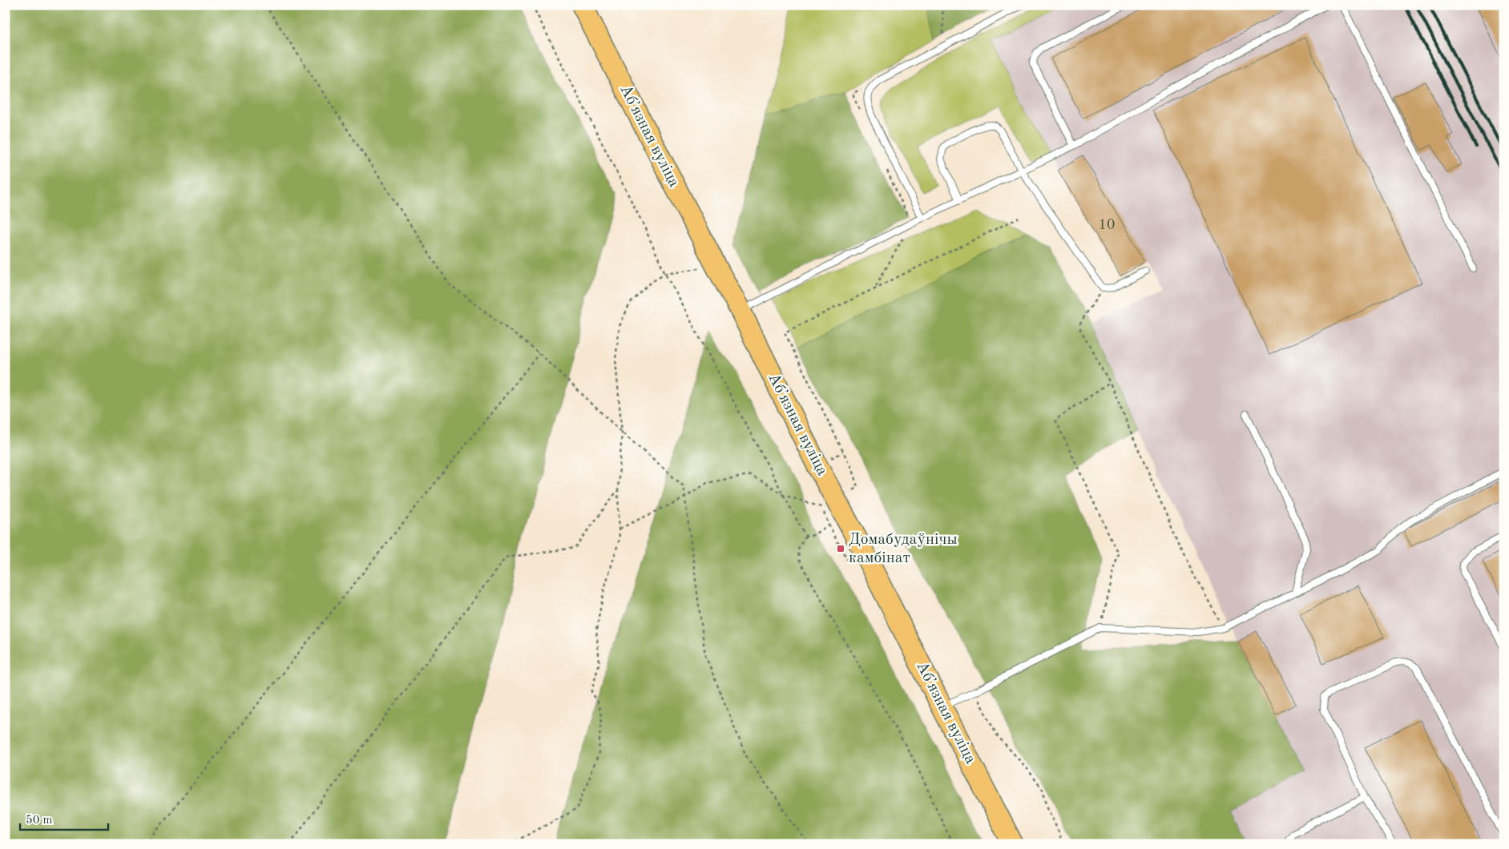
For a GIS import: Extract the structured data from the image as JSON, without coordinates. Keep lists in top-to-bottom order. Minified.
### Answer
{"streets":{"main road":["Абʼязная вуліца"]},"places":{"transit":["Домабудаўнічы камбінат"]},"house_numbers":["10"],"scale_bar":"50 m"}
